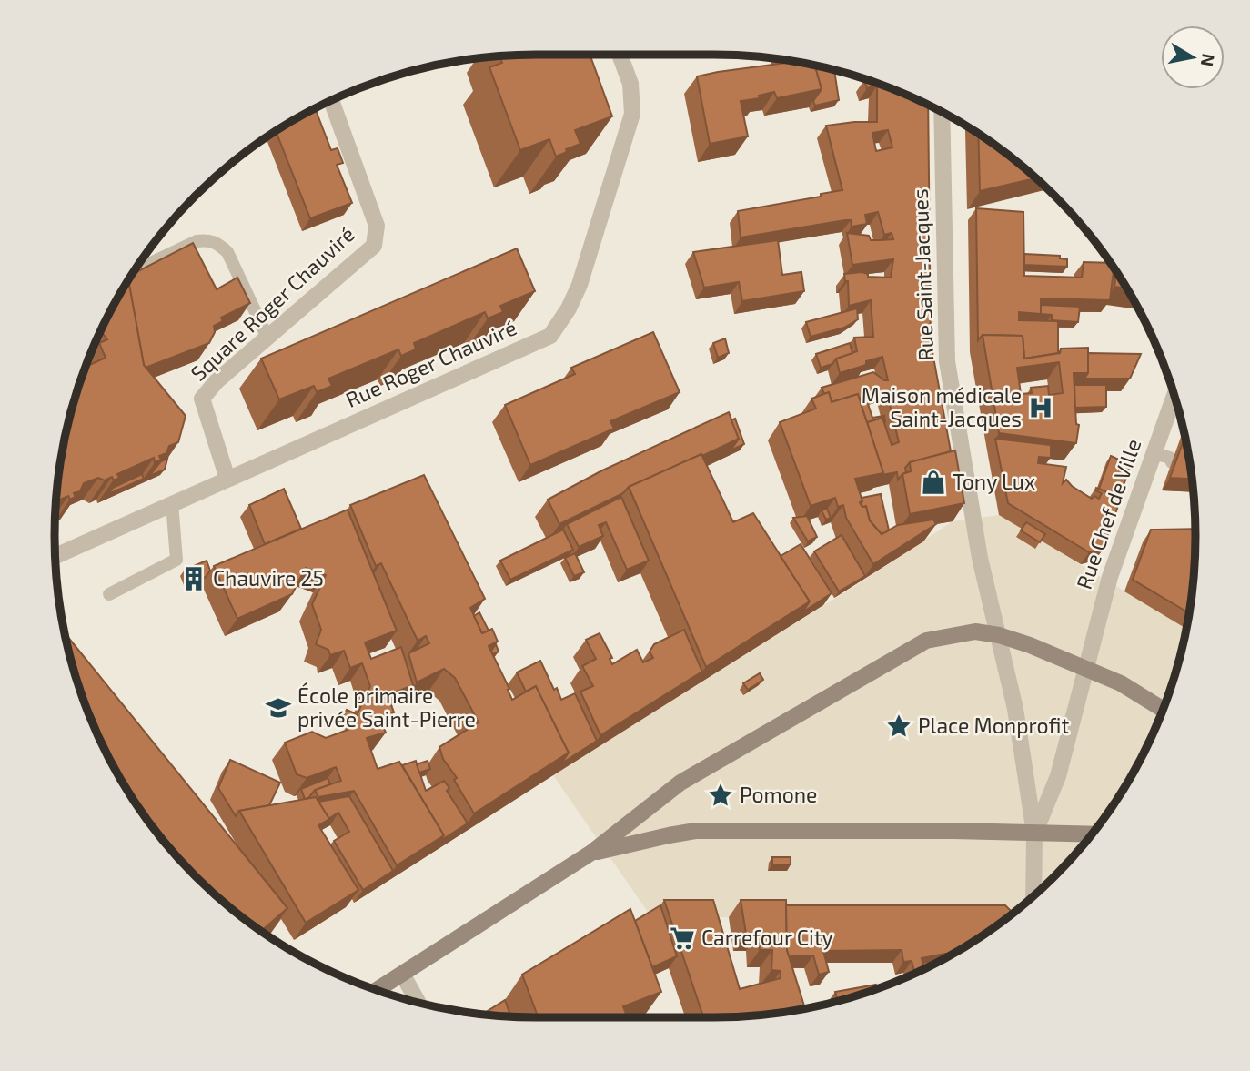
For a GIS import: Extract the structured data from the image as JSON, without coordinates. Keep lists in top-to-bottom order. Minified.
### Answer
{"streets":{"street":["Rue Saint-Jacques","Square Roger Chauviré","Rue Roger Chauviré","Rue Chef de Ville"]},"crossings":[["Square Roger Chauviré","Rue Roger Chauviré"]],"places":{"hospital":["Maison médicale Saint-Jacques"],"shop":["Tony Lux"],"building":["Chauvire 25"],"school or university":["École primaire privée Saint-Pierre"],"place":["Place Monprofit","Pomone"],"supermarket":["Carrefour City"]},"north":"right"}
